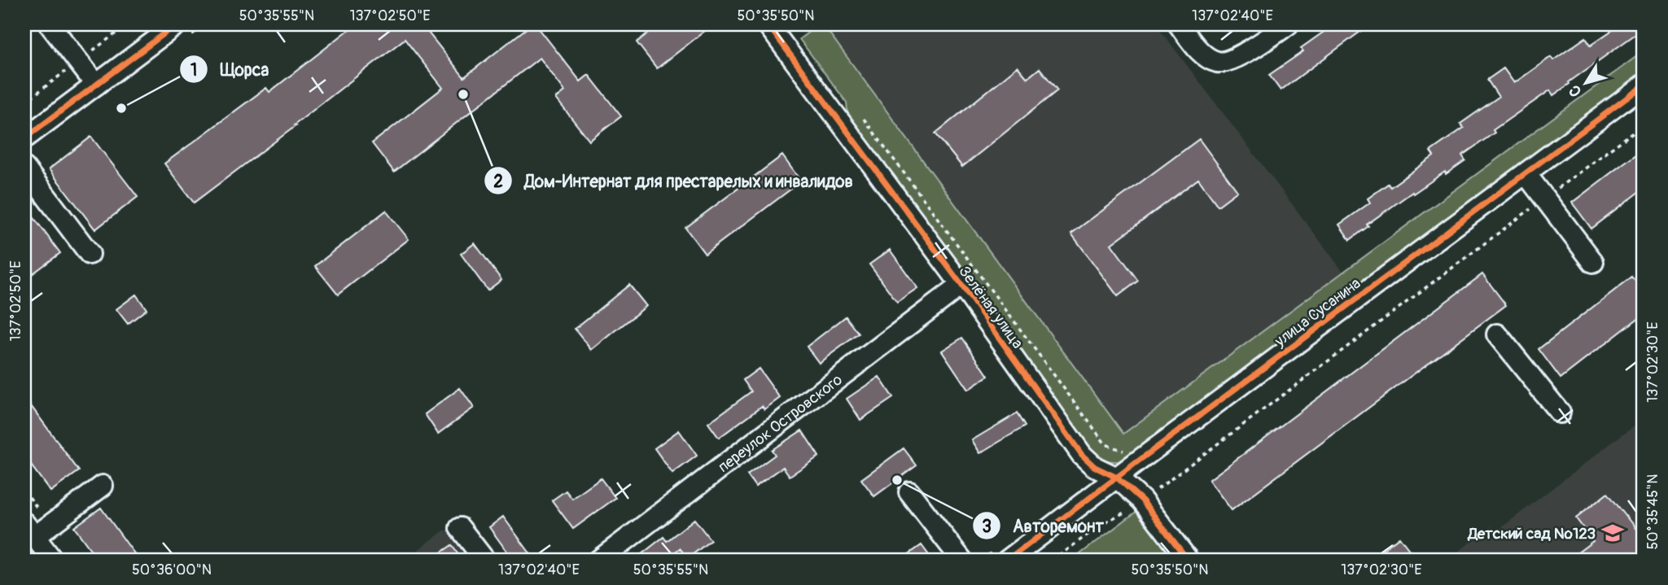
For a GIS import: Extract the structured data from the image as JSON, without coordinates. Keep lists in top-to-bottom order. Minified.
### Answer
{"streets":{"street":["Зелёная улица","улица Сусанина","переулок Островского"]},"crossings":[["Зелёная улица","улица Сусанина"],["Зелёная улица","переулок Островского"]],"places":{"other":["Дом-Интернат для престарелых и инвалидов","Щорса","Авторемонт"],"school or university":["Детский сад №123"]},"north":"bottom left","coordinates":["50°35'55\"N","137°02'50\"E","50°35'50\"N","137°02'40\"E","137°02'30\"E","50°35'45\"N","50°36'00\"N"]}
